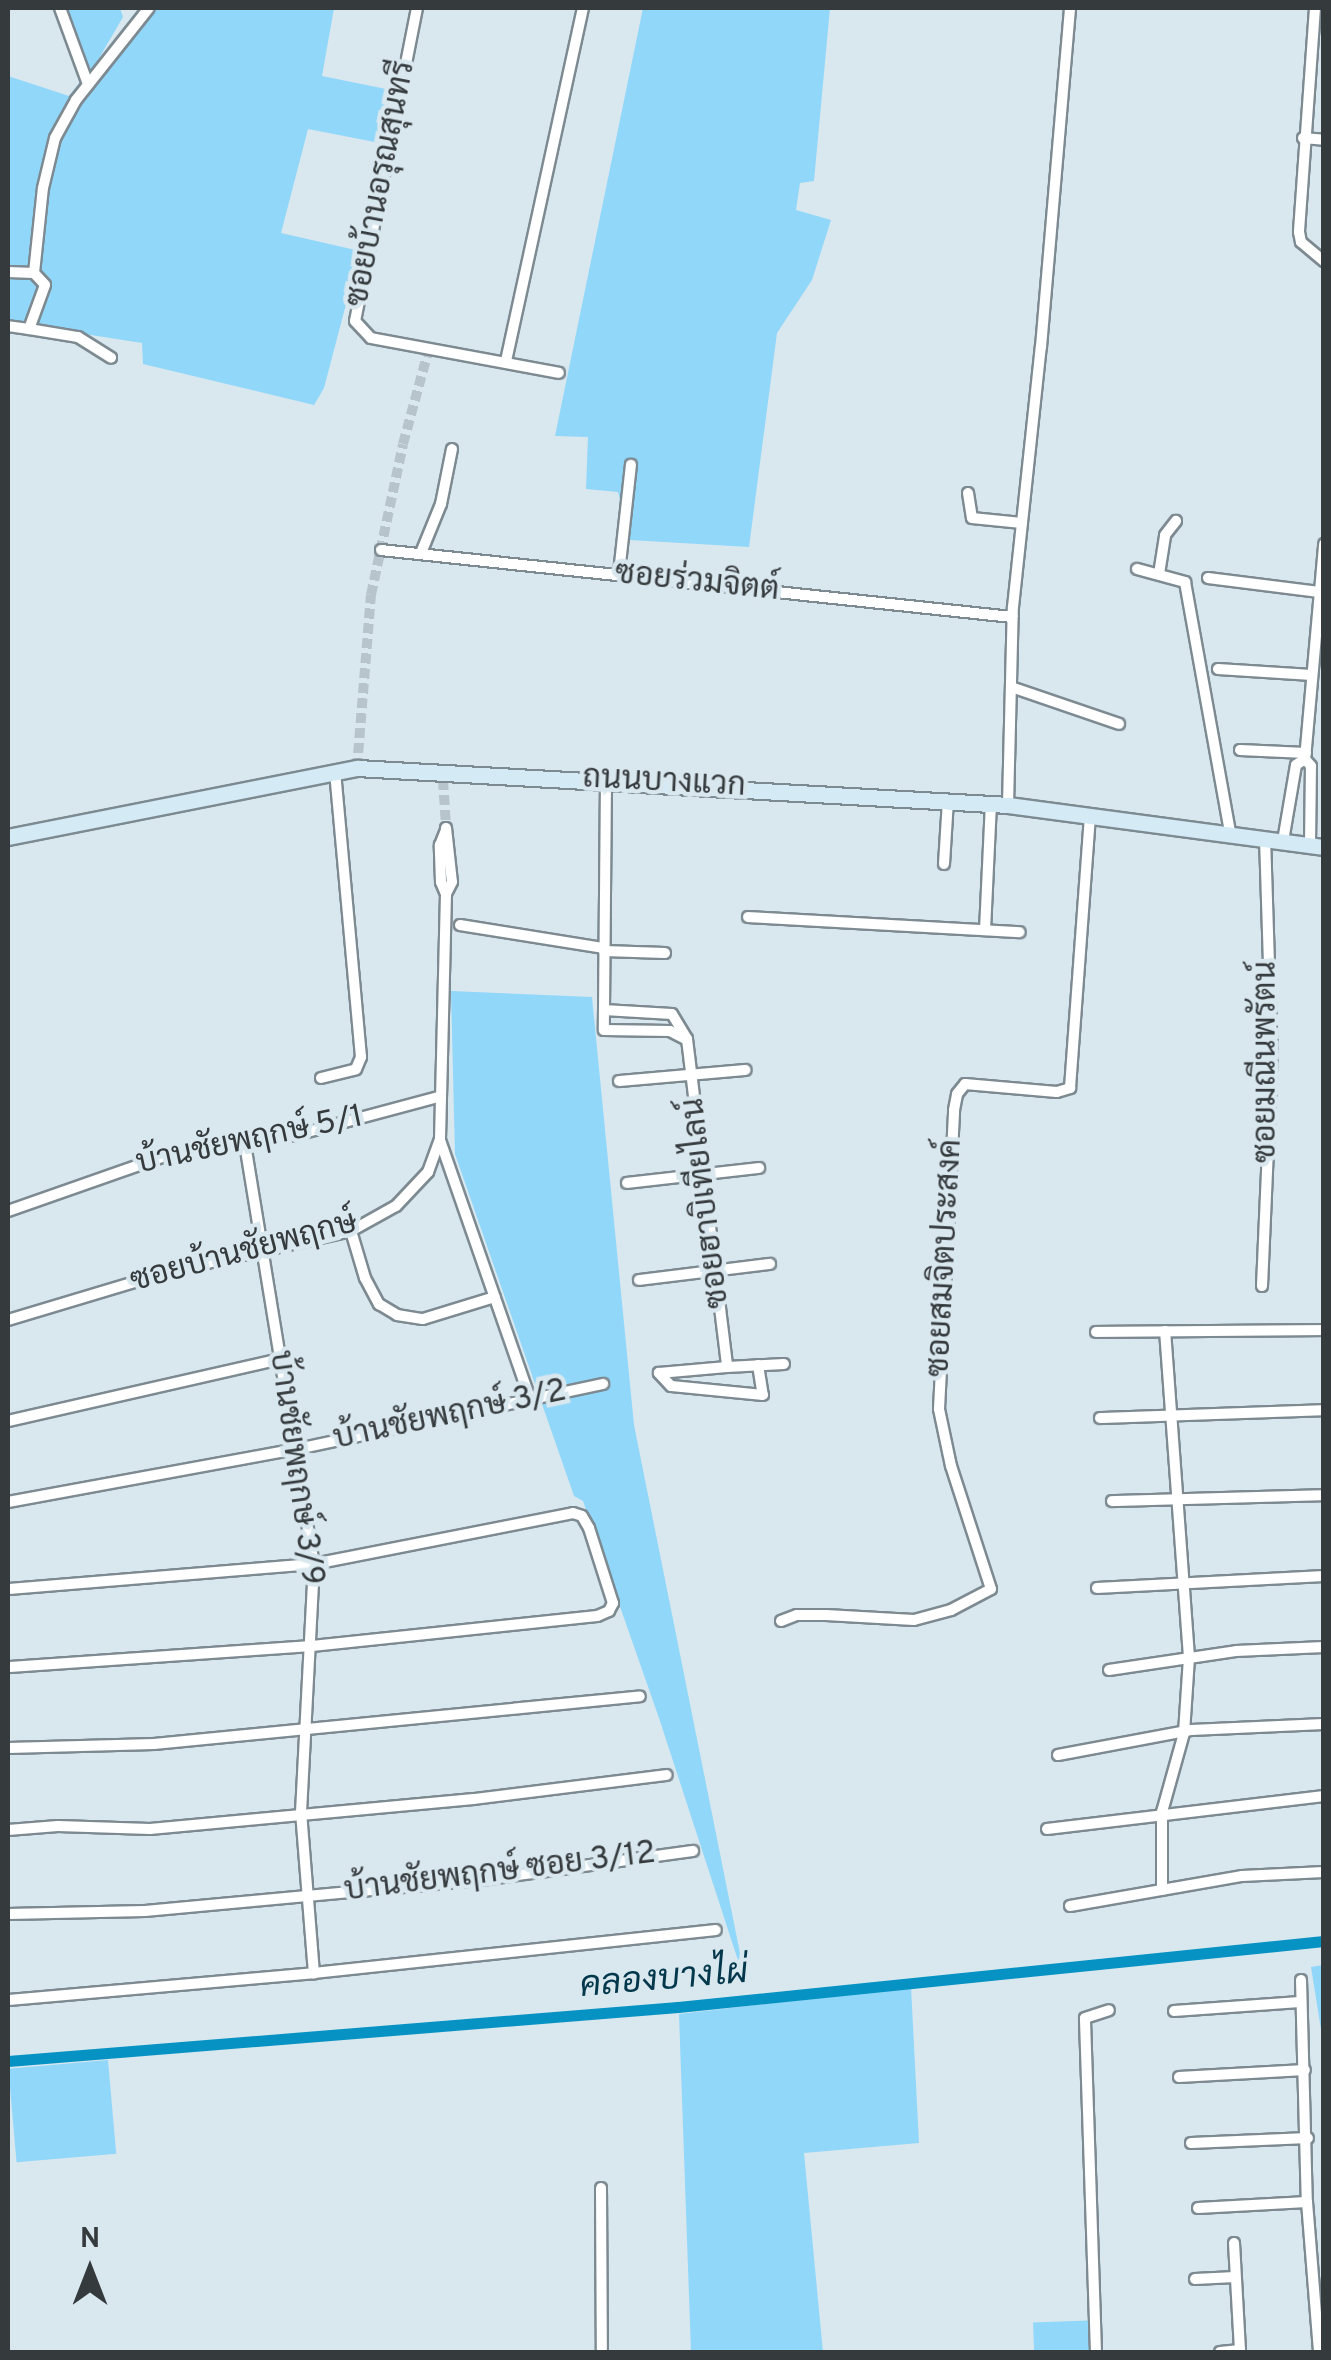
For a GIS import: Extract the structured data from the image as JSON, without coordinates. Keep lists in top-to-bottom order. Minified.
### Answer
{"streets":{"main road":["ถนนบางแวก"],"street":["ซอยบ้านอรุณสุนทรี","ซอยร่วมจิตต์","ซอยมณีนพรัตน์","บ้านชัยพฤกษ์ 5/1","ซอยฮาบิเทียไลน์","ซอยบ้านชัยพฤกษ์","ซอยสมจิตประสงค์","บ้านชัยพฤกษ์ 3/2","บ้านชัยพฤกษ์ 3/9","บ้านชัยพฤกษ์ ซอย 3/12"]},"crossings":[["ถนนบางแวก","ซอยมณีนพรัตน์"],["ถนนบางแวก","ซอยสมจิตประสงค์"],["บ้านชัยพฤกษ์ 5/1","ซอยบ้านชัยพฤกษ์"],["บ้านชัยพฤกษ์ 5/1","บ้านชัยพฤกษ์ 3/9"],["ซอยบ้านชัยพฤกษ์","บ้านชัยพฤกษ์ 3/9"],["บ้านชัยพฤกษ์ 3/2","บ้านชัยพฤกษ์ 3/9"],["บ้านชัยพฤกษ์ 3/9","บ้านชัยพฤกษ์ ซอย 3/12"]],"water":["คลองบางไผ่"],"north":"top"}
